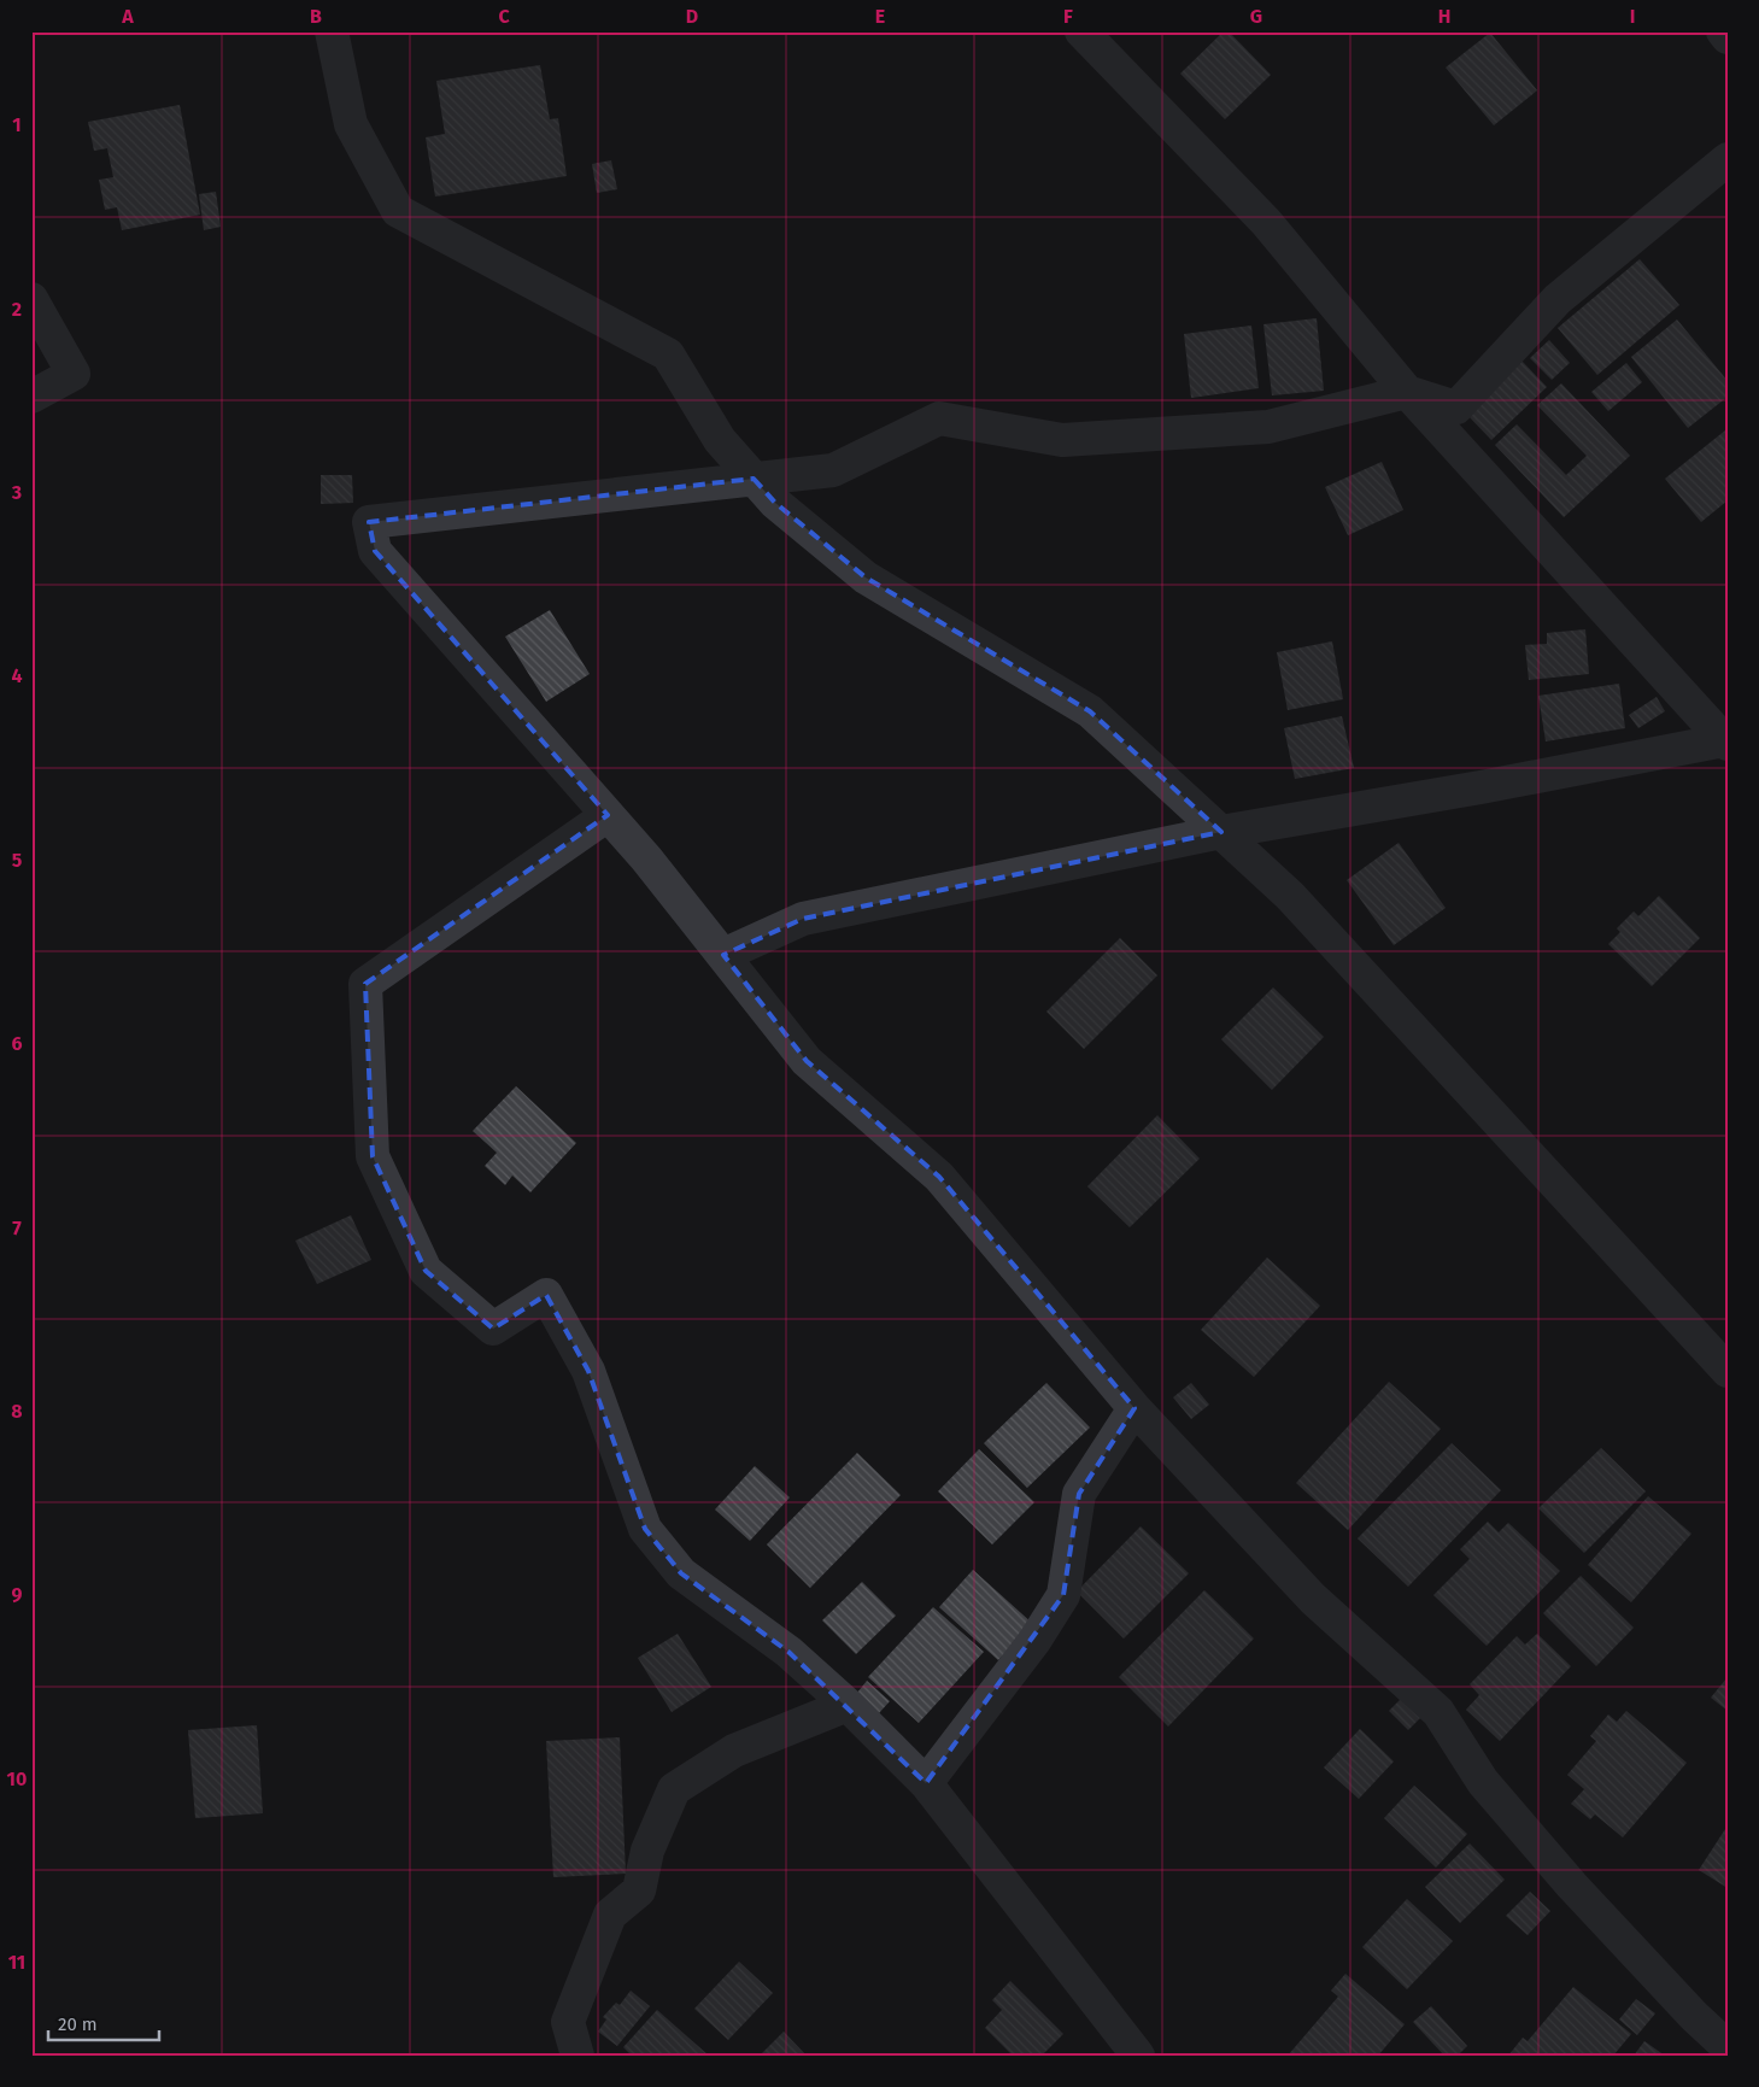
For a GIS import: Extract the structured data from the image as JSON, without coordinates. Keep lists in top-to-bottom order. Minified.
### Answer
{"scale_bar":"20 m","grid":{"columns":["A","B","C","D","E","F","G","H","I"],"rows":["1","2","3","4","5","6","7","8","9","10","11"]}}
